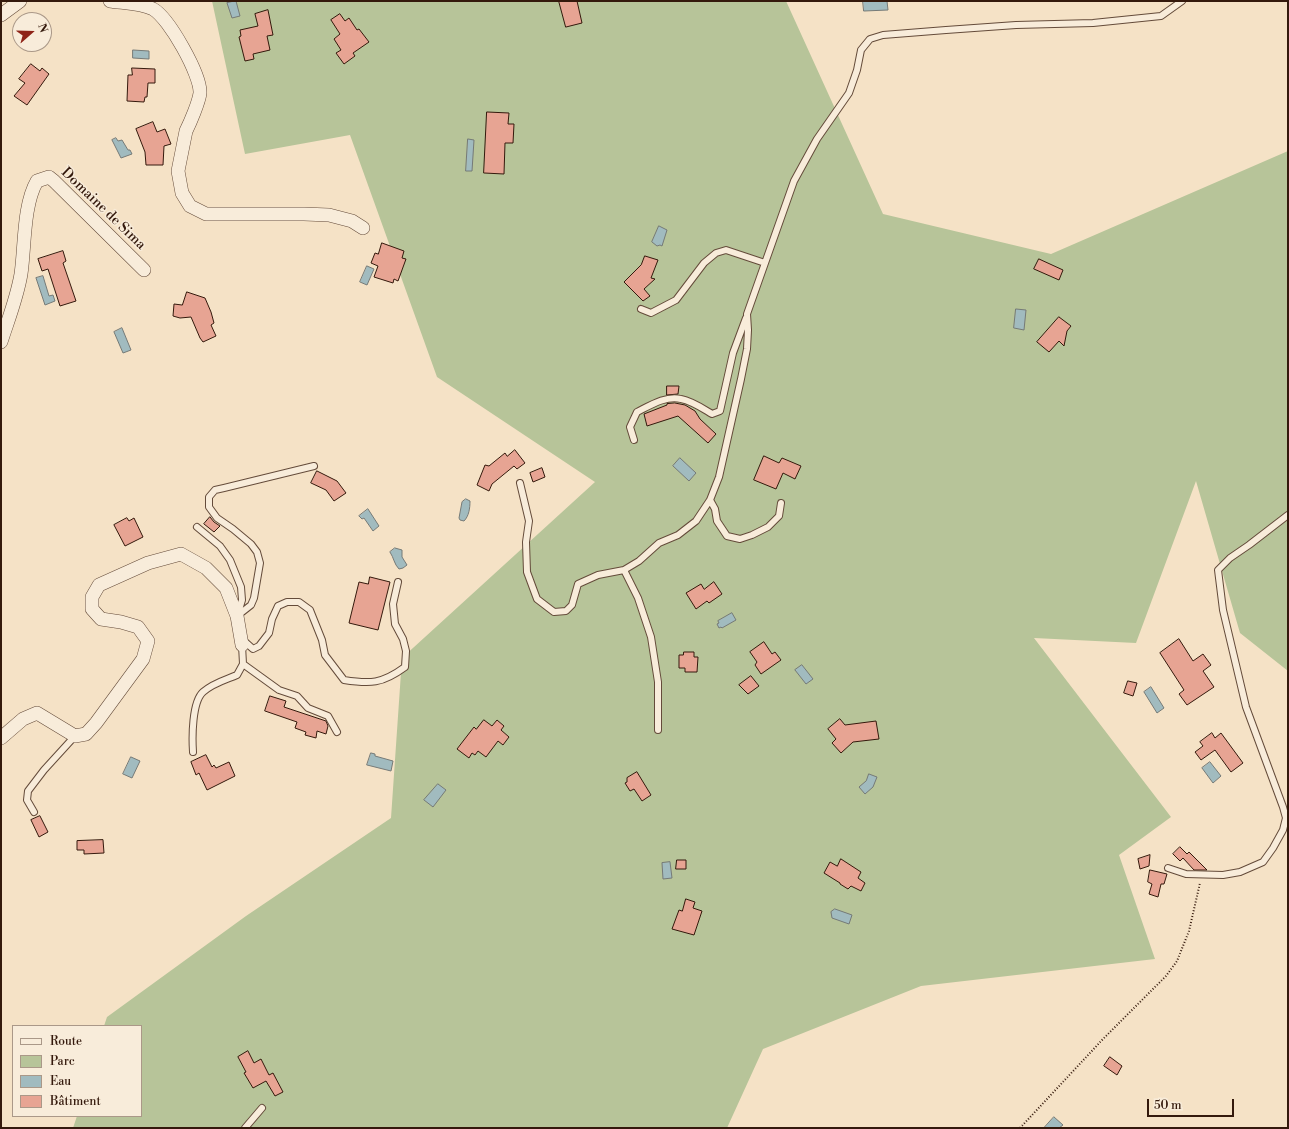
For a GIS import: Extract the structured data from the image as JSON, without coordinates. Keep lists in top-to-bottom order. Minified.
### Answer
{"streets":{"street":["Domaine de Sima"]},"legend":["Route","Parc","Eau","Bâtiment"],"scale_bar":"50 m","north":"right"}
